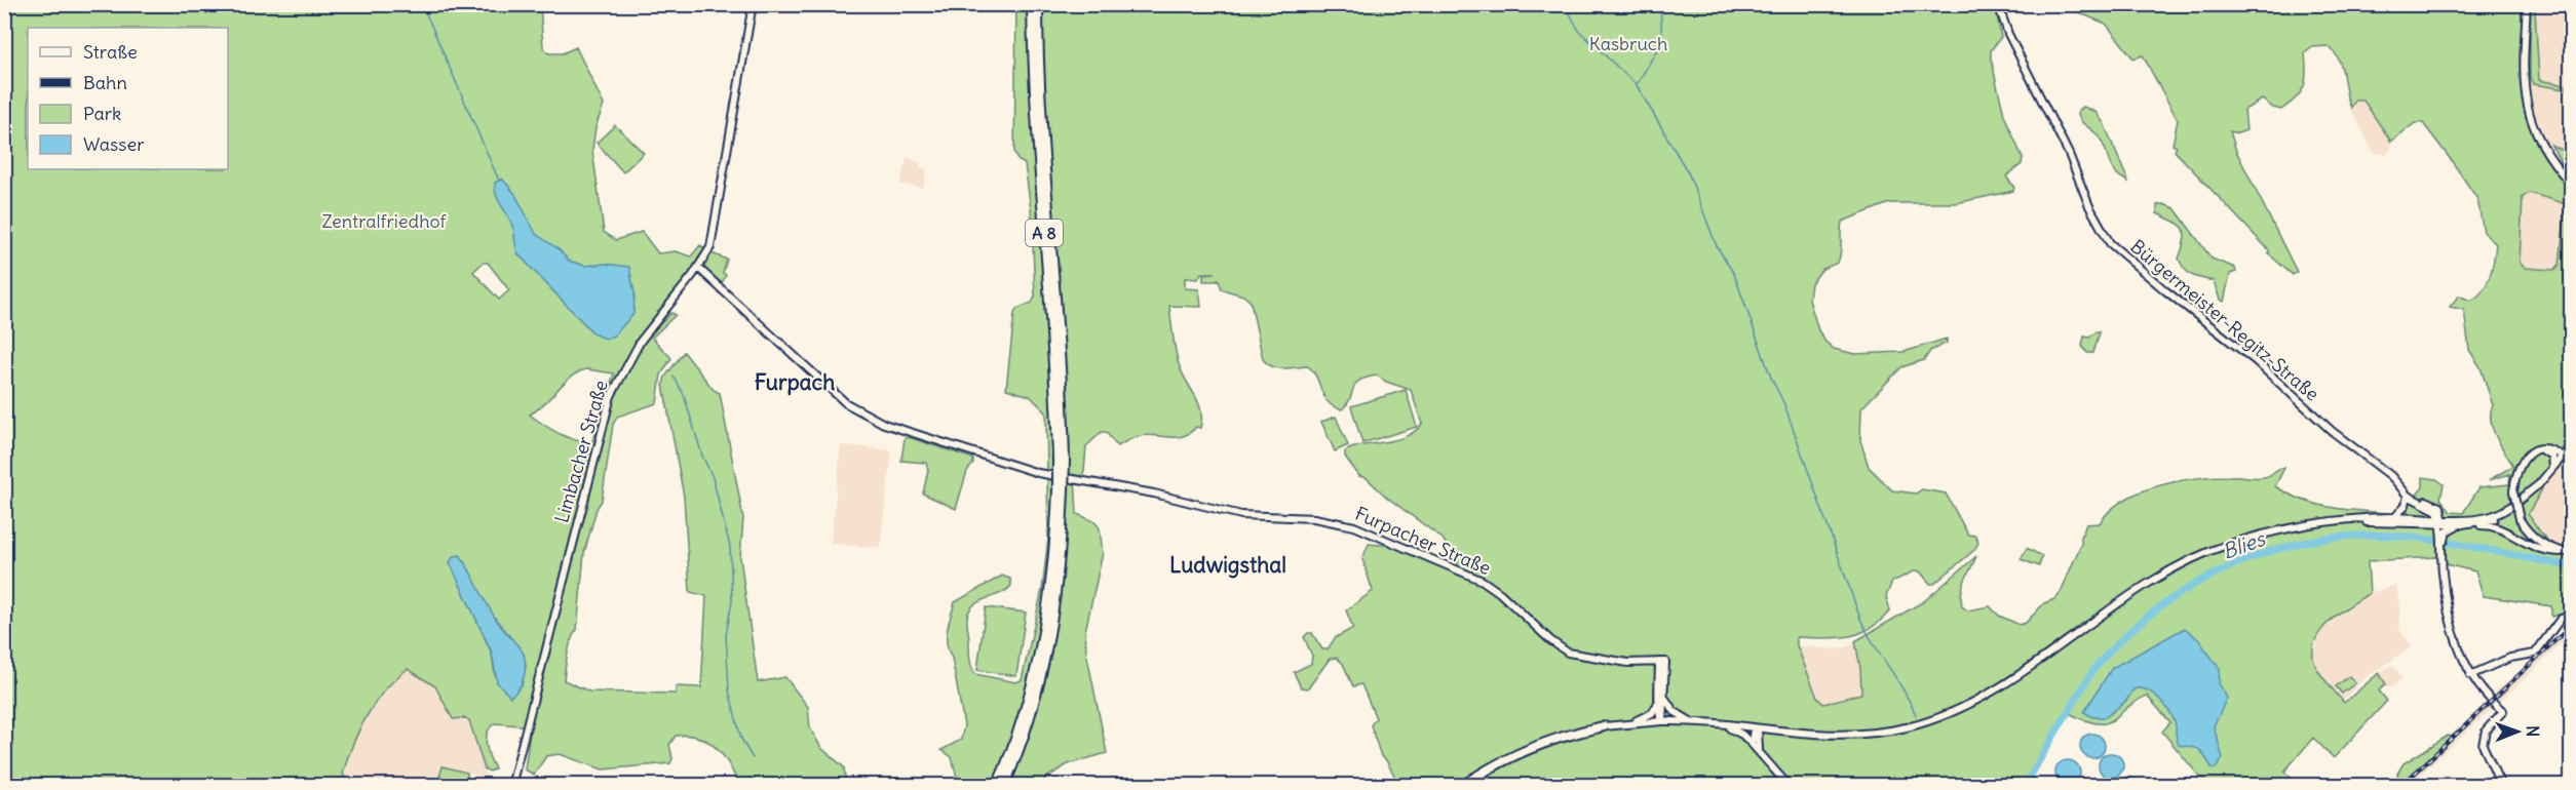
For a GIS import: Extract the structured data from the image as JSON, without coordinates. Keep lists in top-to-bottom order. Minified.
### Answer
{"streets":{"highway":["A 8"],"main road":["Bürgermeister-Regitz-Straße","Limbacher Straße","Furpacher Straße"]},"crossings":[["Limbacher Straße","Furpacher Straße"]],"districts":["Furpach","Ludwigsthal"],"water":["Blies"],"parks":["Kasbruch","Zentralfriedhof"],"legend":["Straße","Bahn","Park","Wasser"],"north":"right"}
